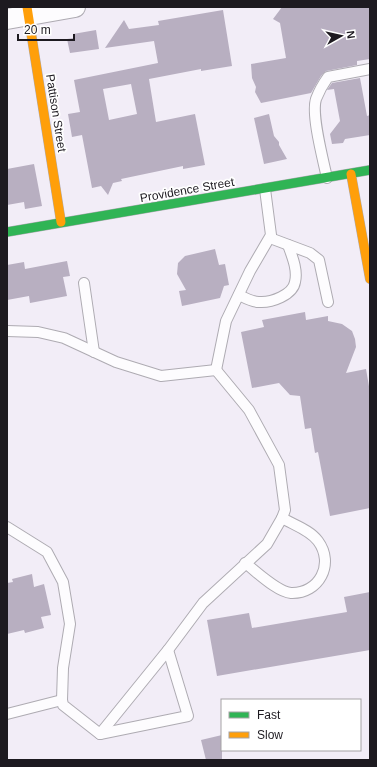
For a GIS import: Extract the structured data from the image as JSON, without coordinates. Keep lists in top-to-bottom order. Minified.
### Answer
{"streets":{"street":["Pattison Street","Providence Street"]},"crossings":[["Pattison Street","Providence Street"]],"legend":["Fast","Slow"],"scale_bar":"20 m","north":"right"}
